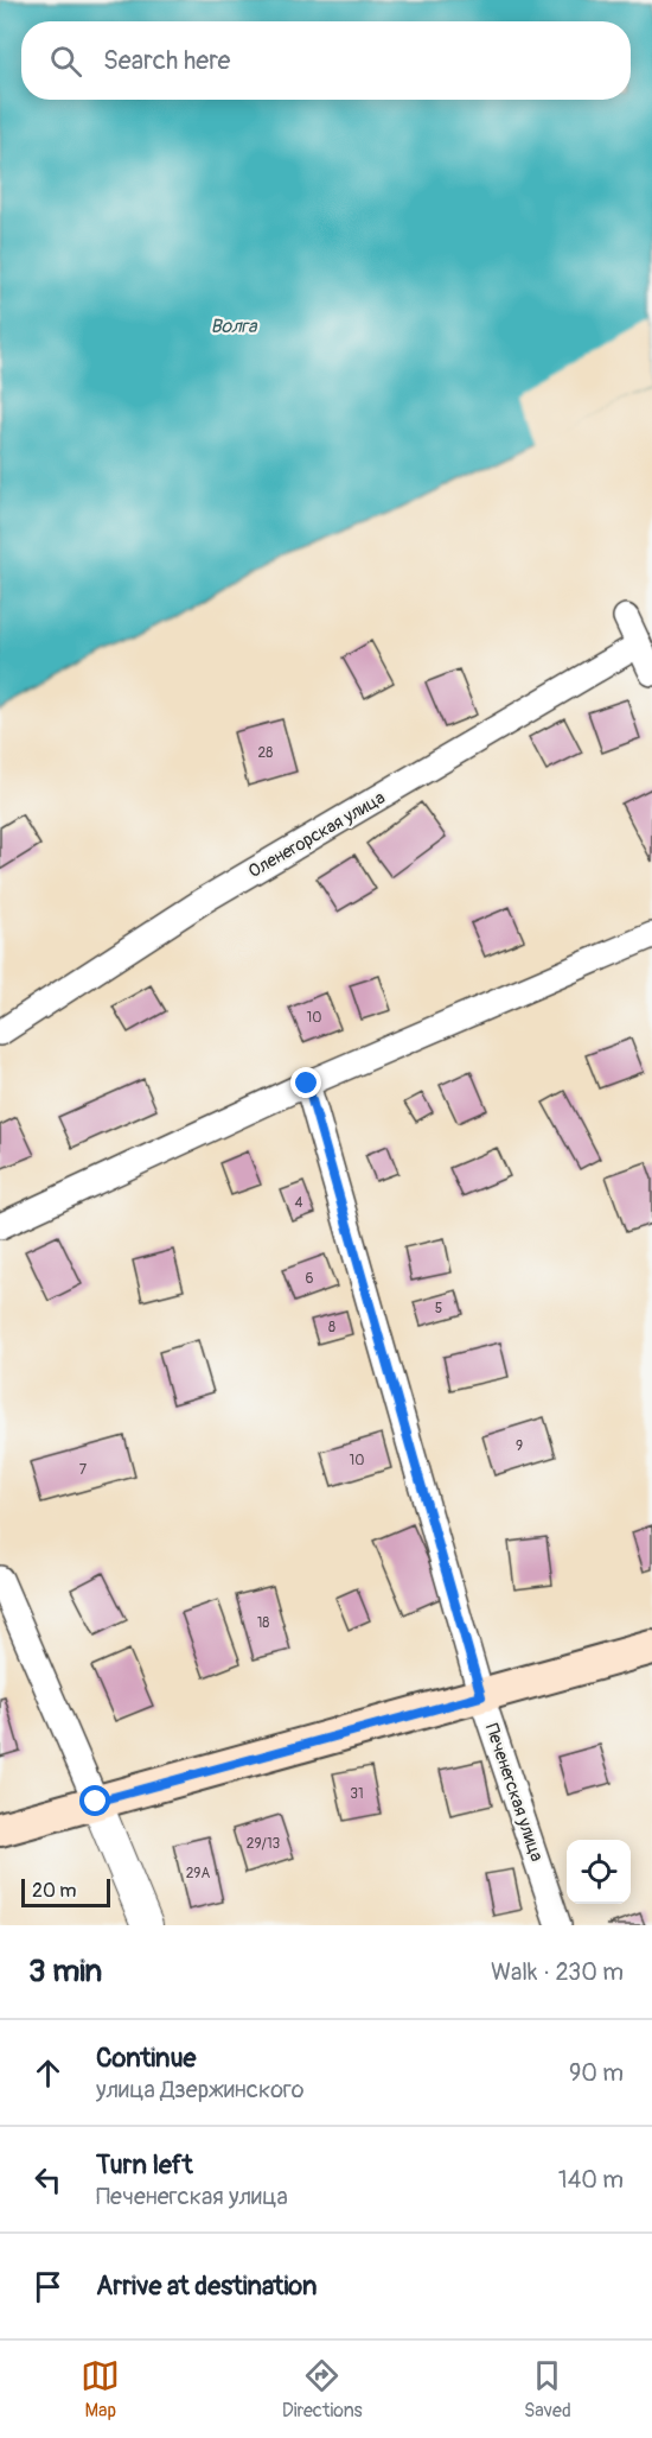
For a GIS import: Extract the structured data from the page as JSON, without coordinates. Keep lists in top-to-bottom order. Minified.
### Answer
{"streets":{"street":["Оленегорская улица","Печенегская улица"]},"water":["Волга"],"house_numbers":["28","10","4","6","5","8","9","10","7","18","31","29/13","29А"],"scale_bar":"20 m","page":{"search":"Search here","scale":"20 m","heading":["3 min","Walk · 230 m"],"list":[["Continue","улица Дзержинского","90 m"],["Turn left","Печенегская улица","140 m"],"Arrive at destination"],"nav":["Map","Directions","Saved"]}}
